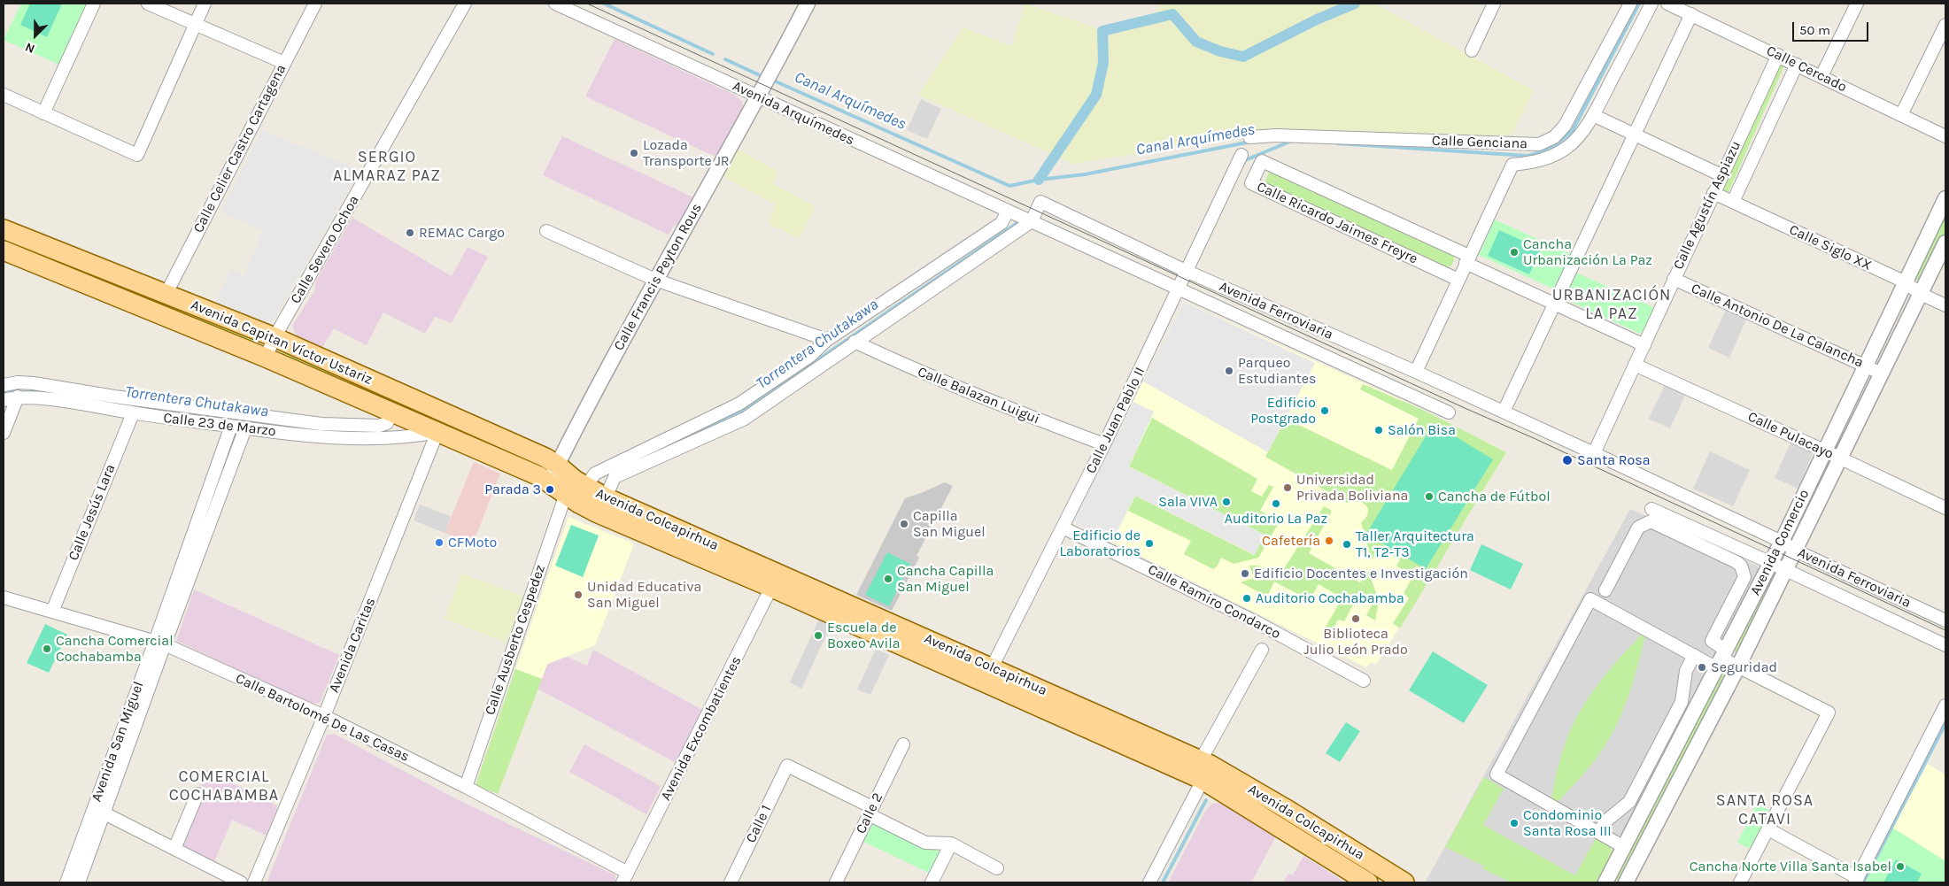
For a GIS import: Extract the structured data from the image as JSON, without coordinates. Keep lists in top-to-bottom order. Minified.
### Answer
{"streets":{"main road":["Avenida Capitan Víctor Ustariz","Avenida Colcapirhua"],"street":["Calle Cercado","Avenida Arquímedes","Calle Genciana","Calle Celier Castro Cartagena","Calle Agustín Aspiazu","Calle Ricardo Jaimes Freyre","Calle Siglo XX","Calle Severo Ochoa","Calle Francis Peyton Rous","Avenida Ferroviaria","Calle Antonio De La Calancha","Calle Balazan Luigui","Calle Juan Pablo II","Calle 23 de Marzo","Calle Pulacayo","Calle Jesús Lara","Avenida Comercio","Calle Ramiro Condarco","Calle Ausberto Cespedez","Avenida Caritas","Calle Bartolomé De Las Casas","Avenida Excombatientes","Avenida San Miguel","Calle 2","Calle 1"]},"crossings":[["Calle Cercado","Calle Agustín Aspiazu"],["Avenida Arquímedes","Calle Francis Peyton Rous"],["Avenida Arquímedes","Avenida Ferroviaria"],["Calle Genciana","Calle Ricardo Jaimes Freyre"],["Calle Celier Castro Cartagena","Avenida Capitan Víctor Ustariz"],["Calle Agustín Aspiazu","Calle Siglo XX"],["Calle Agustín Aspiazu","Avenida Ferroviaria"],["Calle Agustín Aspiazu","Calle Antonio De La Calancha"],["Calle Agustín Aspiazu","Calle Pulacayo"],["Calle Siglo XX","Avenida Comercio"],["Calle Severo Ochoa","Avenida Capitan Víctor Ustariz"],["Calle Francis Peyton Rous","Avenida Capitan Víctor Ustariz"],["Calle Francis Peyton Rous","Avenida Colcapirhua"],["Avenida Ferroviaria","Calle Juan Pablo II"],["Avenida Ferroviaria","Avenida Comercio"],["Calle Antonio De La Calancha","Avenida Comercio"],["Avenida Capitan Víctor Ustariz","Calle 23 de Marzo"],["Avenida Capitan Víctor Ustariz","Avenida Colcapirhua"],["Avenida Capitan Víctor Ustariz","Avenida Caritas"],["Calle Balazan Luigui","Calle Juan Pablo II"],["Calle Juan Pablo II","Avenida Colcapirhua"],["Calle Juan Pablo II","Calle Ramiro Condarco"],["Calle 23 de Marzo","Calle Jesús Lara"],["Calle 23 de Marzo","Avenida Caritas"],["Calle 23 de Marzo","Avenida San Miguel"],["Calle Pulacayo","Avenida Comercio"],["Calle Jesús Lara","Calle Bartolomé De Las Casas"],["Avenida Colcapirhua","Calle Ausberto Cespedez"],["Avenida Colcapirhua","Avenida Excombatientes"],["Calle Ausberto Cespedez","Calle Bartolomé De Las Casas"],["Avenida Caritas","Calle Bartolomé De Las Casas"],["Calle Bartolomé De Las Casas","Avenida Excombatientes"],["Calle Bartolomé De Las Casas","Avenida San Miguel"],["Calle 2","Calle 1"]],"districts":["SERGIO ALMARAZ PAZ","URBANIZACIÓN LA PAZ","COMERCIAL COCHABAMBA","SANTA ROSA CATAVI"],"water":["Canal Arquímedes","Torrentera Chutakawa"],"places":["Lozada Transporte JR","REMAC Cargo","Cancha Urbanización La Paz","Parqueo Estudiantes","Edificio Postgrado","Salón Bisa","Santa Rosa","Universidad Privada Boliviana","Parada 3","Cancha de Fútbol","Sala VIVA","Auditorio La Paz","Capilla San Miguel","Cafetería","CFMoto","Edificio de Laboratorios","Taller Arquitectura T1, T2-T3","Edificio Docentes e Investigación","Cancha Capilla San Miguel","Unidad Educativa San Miguel","Auditorio Cochabamba","Biblioteca Julio León Prado","Escuela de Boxeo Avila","Cancha Comercial Cochabamba","Seguridad","Condominio Santa Rosa III","Cancha Norte Villa Santa Isabel"],"scale_bar":"50 m","north":"bottom left"}
